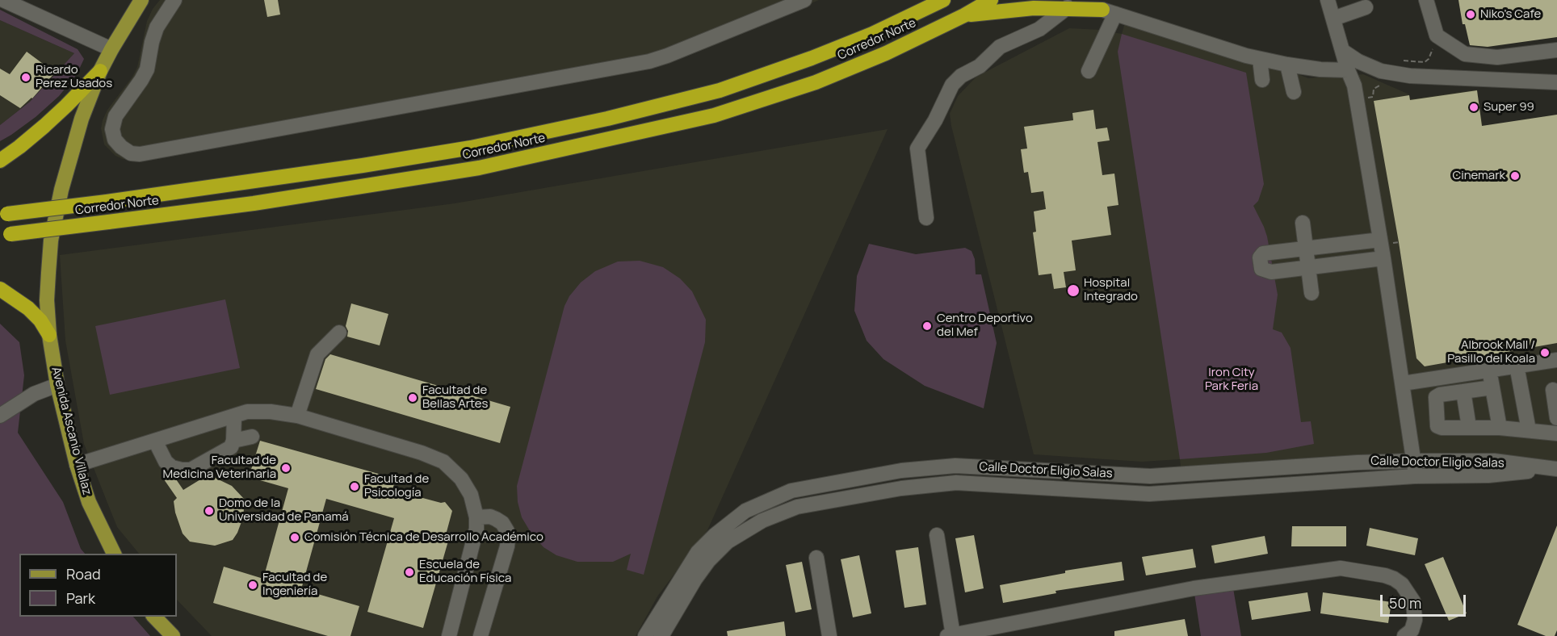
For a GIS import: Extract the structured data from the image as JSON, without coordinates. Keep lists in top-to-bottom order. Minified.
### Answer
{"streets":{"highway":["Corredor Norte"],"main road":["Avenida Ascanio Villalaz"],"street":["Calle Doctor Eligio Salas"]},"parks":["Iron City Park Feria"],"places":["Niko's Cafe","Ricardo Perez Usados","Super 99","Cinemark","Hospital Integrado","Centro Deportivo del Mef","Albrook Mall / Pasillo del Koala","Facultad de Bellas Artes","Facultad de Medicina Veterinaria","Facultad de Psicología","Domo de la Universidad de Panamá","Comisión Técnica de Desarrollo Académico","Escuela de Educación Física","Facultad de Ingeniería"],"legend":["Road","Park"],"scale_bar":"50 m"}
